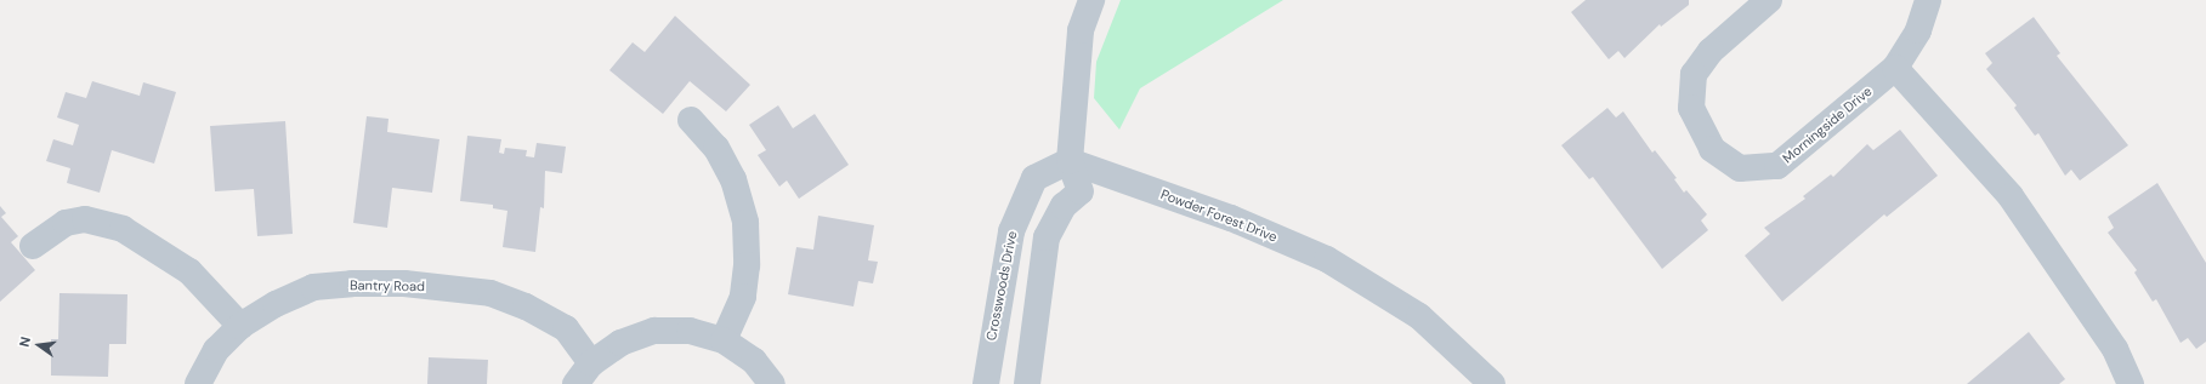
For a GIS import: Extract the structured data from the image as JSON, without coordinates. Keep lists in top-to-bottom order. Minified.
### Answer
{"streets":{"street":["Morningside Drive","Powder Forest Drive","Bantry Road","Crosswoods Drive"]},"crossings":[["Powder Forest Drive","Crosswoods Drive"]],"north":"left"}
